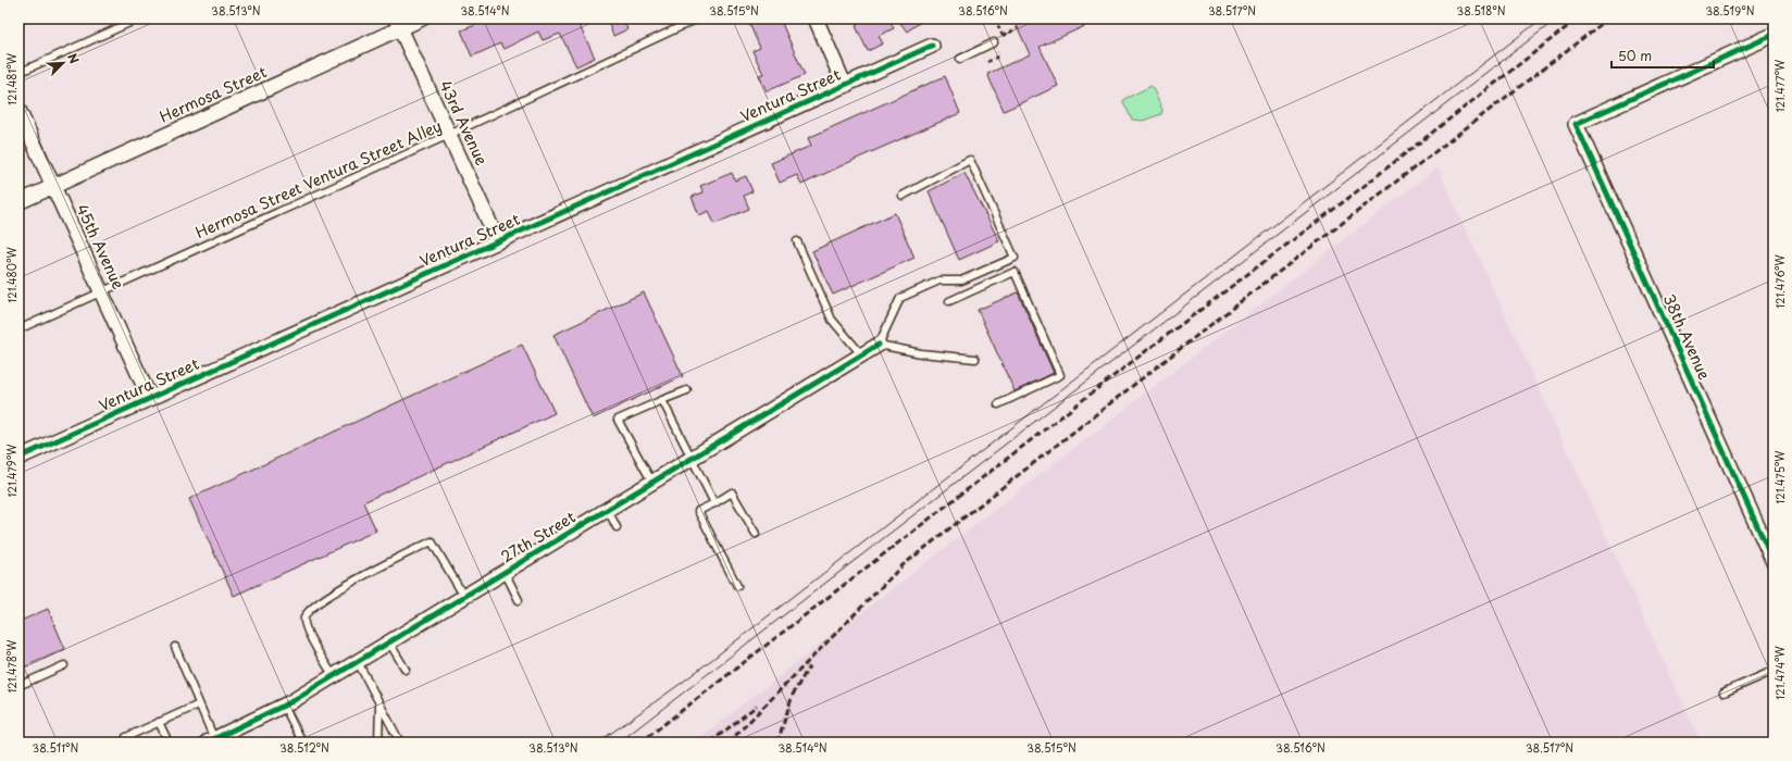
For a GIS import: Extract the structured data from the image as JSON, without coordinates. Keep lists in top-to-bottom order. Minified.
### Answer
{"streets":{"street":["Hermosa Street","Ventura Street","43rd Avenue","45th Avenue","38th Avenue","27th Street"],"lane":["Hermosa Street Ventura Street Alley"]},"crossings":[["Hermosa Street","43rd Avenue"],["Hermosa Street","45th Avenue"],["Ventura Street","43rd Avenue"],["Ventura Street","45th Avenue"],["43rd Avenue","Hermosa Street Ventura Street Alley"],["Hermosa Street Ventura Street Alley","45th Avenue"]],"scale_bar":"50 m","north":"top right","coordinates":["38.513°N","38.514°N","38.515°N","38.516°N","38.517°N","38.518°N","38.519°N","121.481°W","121.477°W","121.480°W","121.476°W","121.479°W","121.475°W","121.478°W","121.474°W","38.511°N","38.512°N"]}
